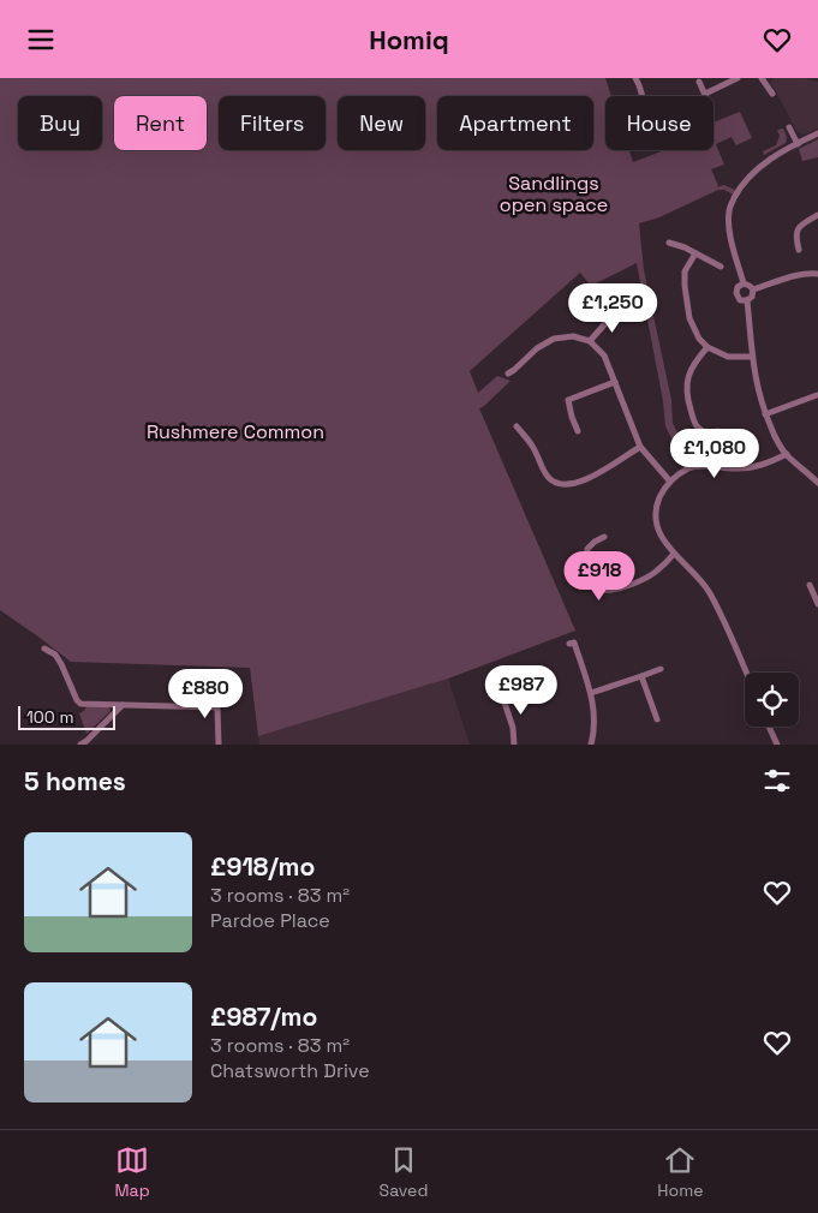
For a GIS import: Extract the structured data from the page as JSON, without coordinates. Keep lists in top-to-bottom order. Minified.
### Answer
{"parks":["Sandlings open space","Rushmere Common"],"scale_bar":"100 m","page":{"header":"Homiq","chip":["Buy","Rent","Filters","New","Apartment","House"],"price":["£1,250","£1,080","£918","£987","£880"],"scale":"100 m","heading":"5 homes","list":[{"name":"£918/mo","note":"3 rooms · 83 m² · Pardoe Place"},{"name":"£987/mo","note":"3 rooms · 83 m² · Chatsworth Drive"}],"tabs":["Map","Saved","Home"]}}
